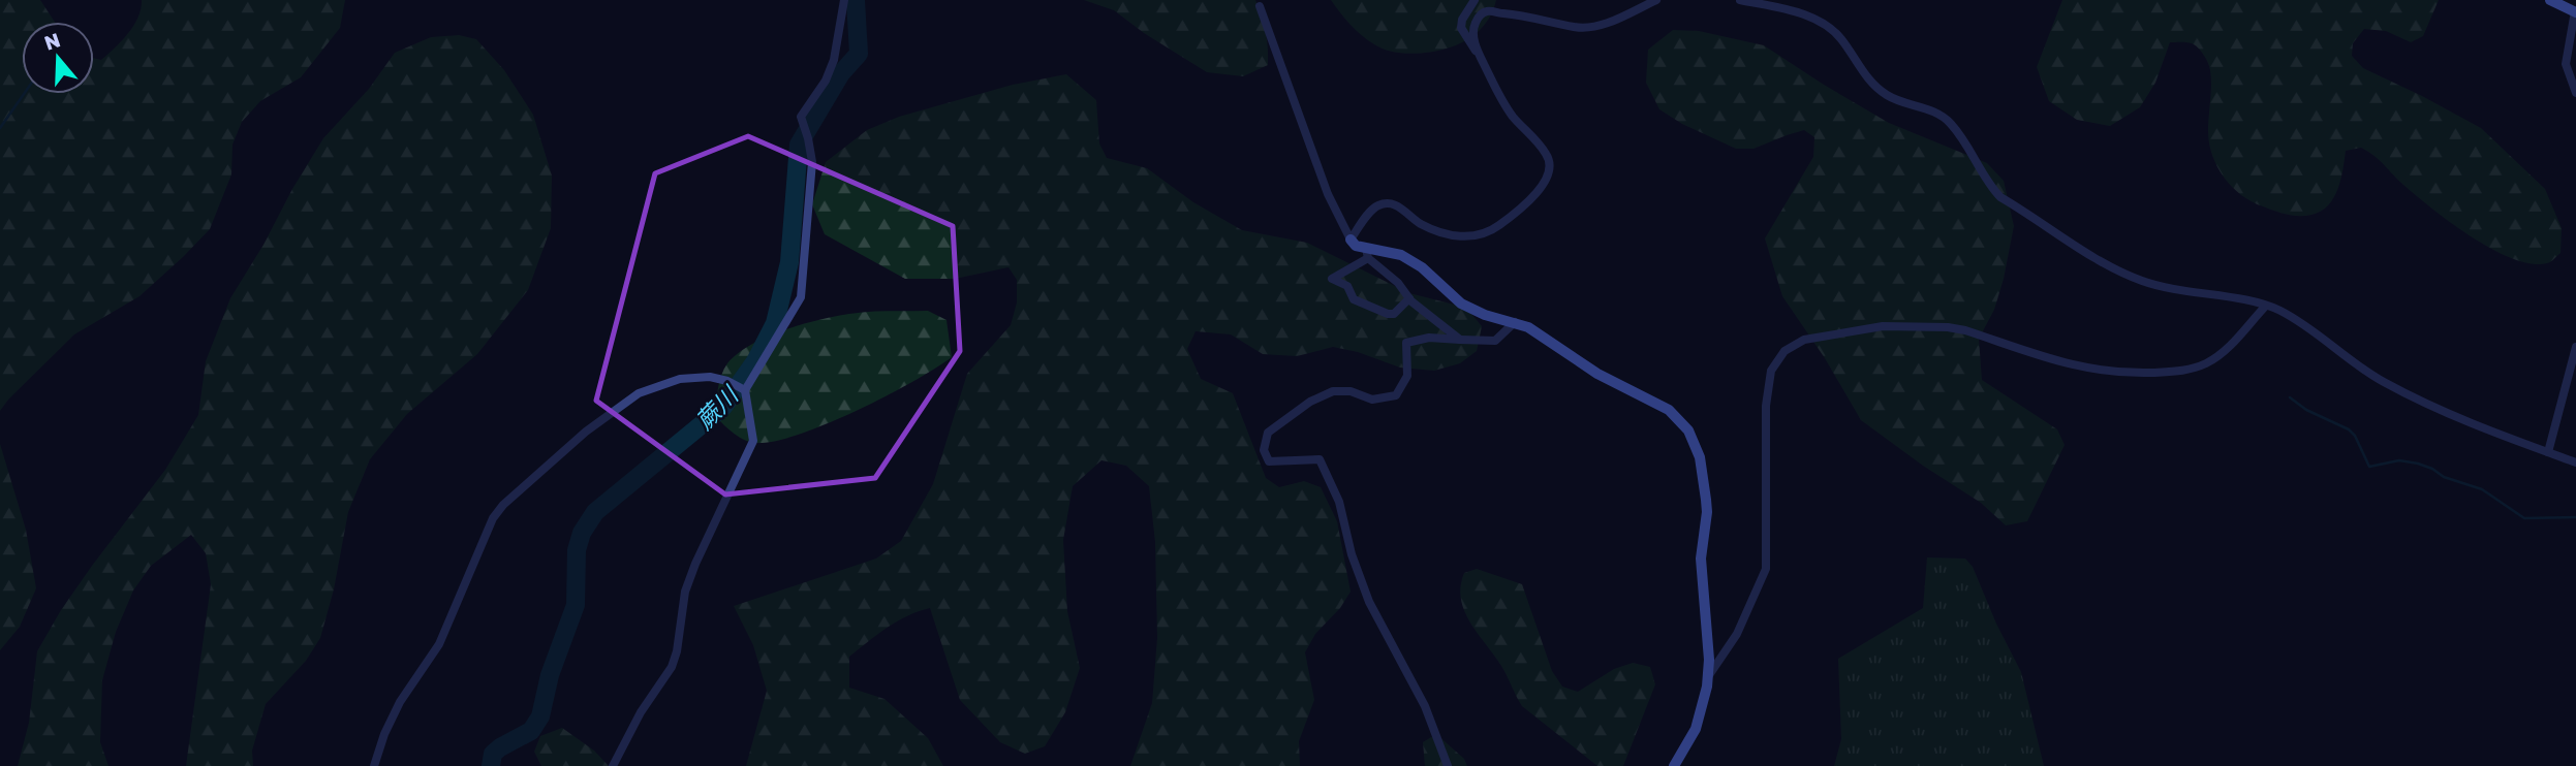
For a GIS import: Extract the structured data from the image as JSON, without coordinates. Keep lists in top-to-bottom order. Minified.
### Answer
{"water":["蕨川"],"north":"top"}
